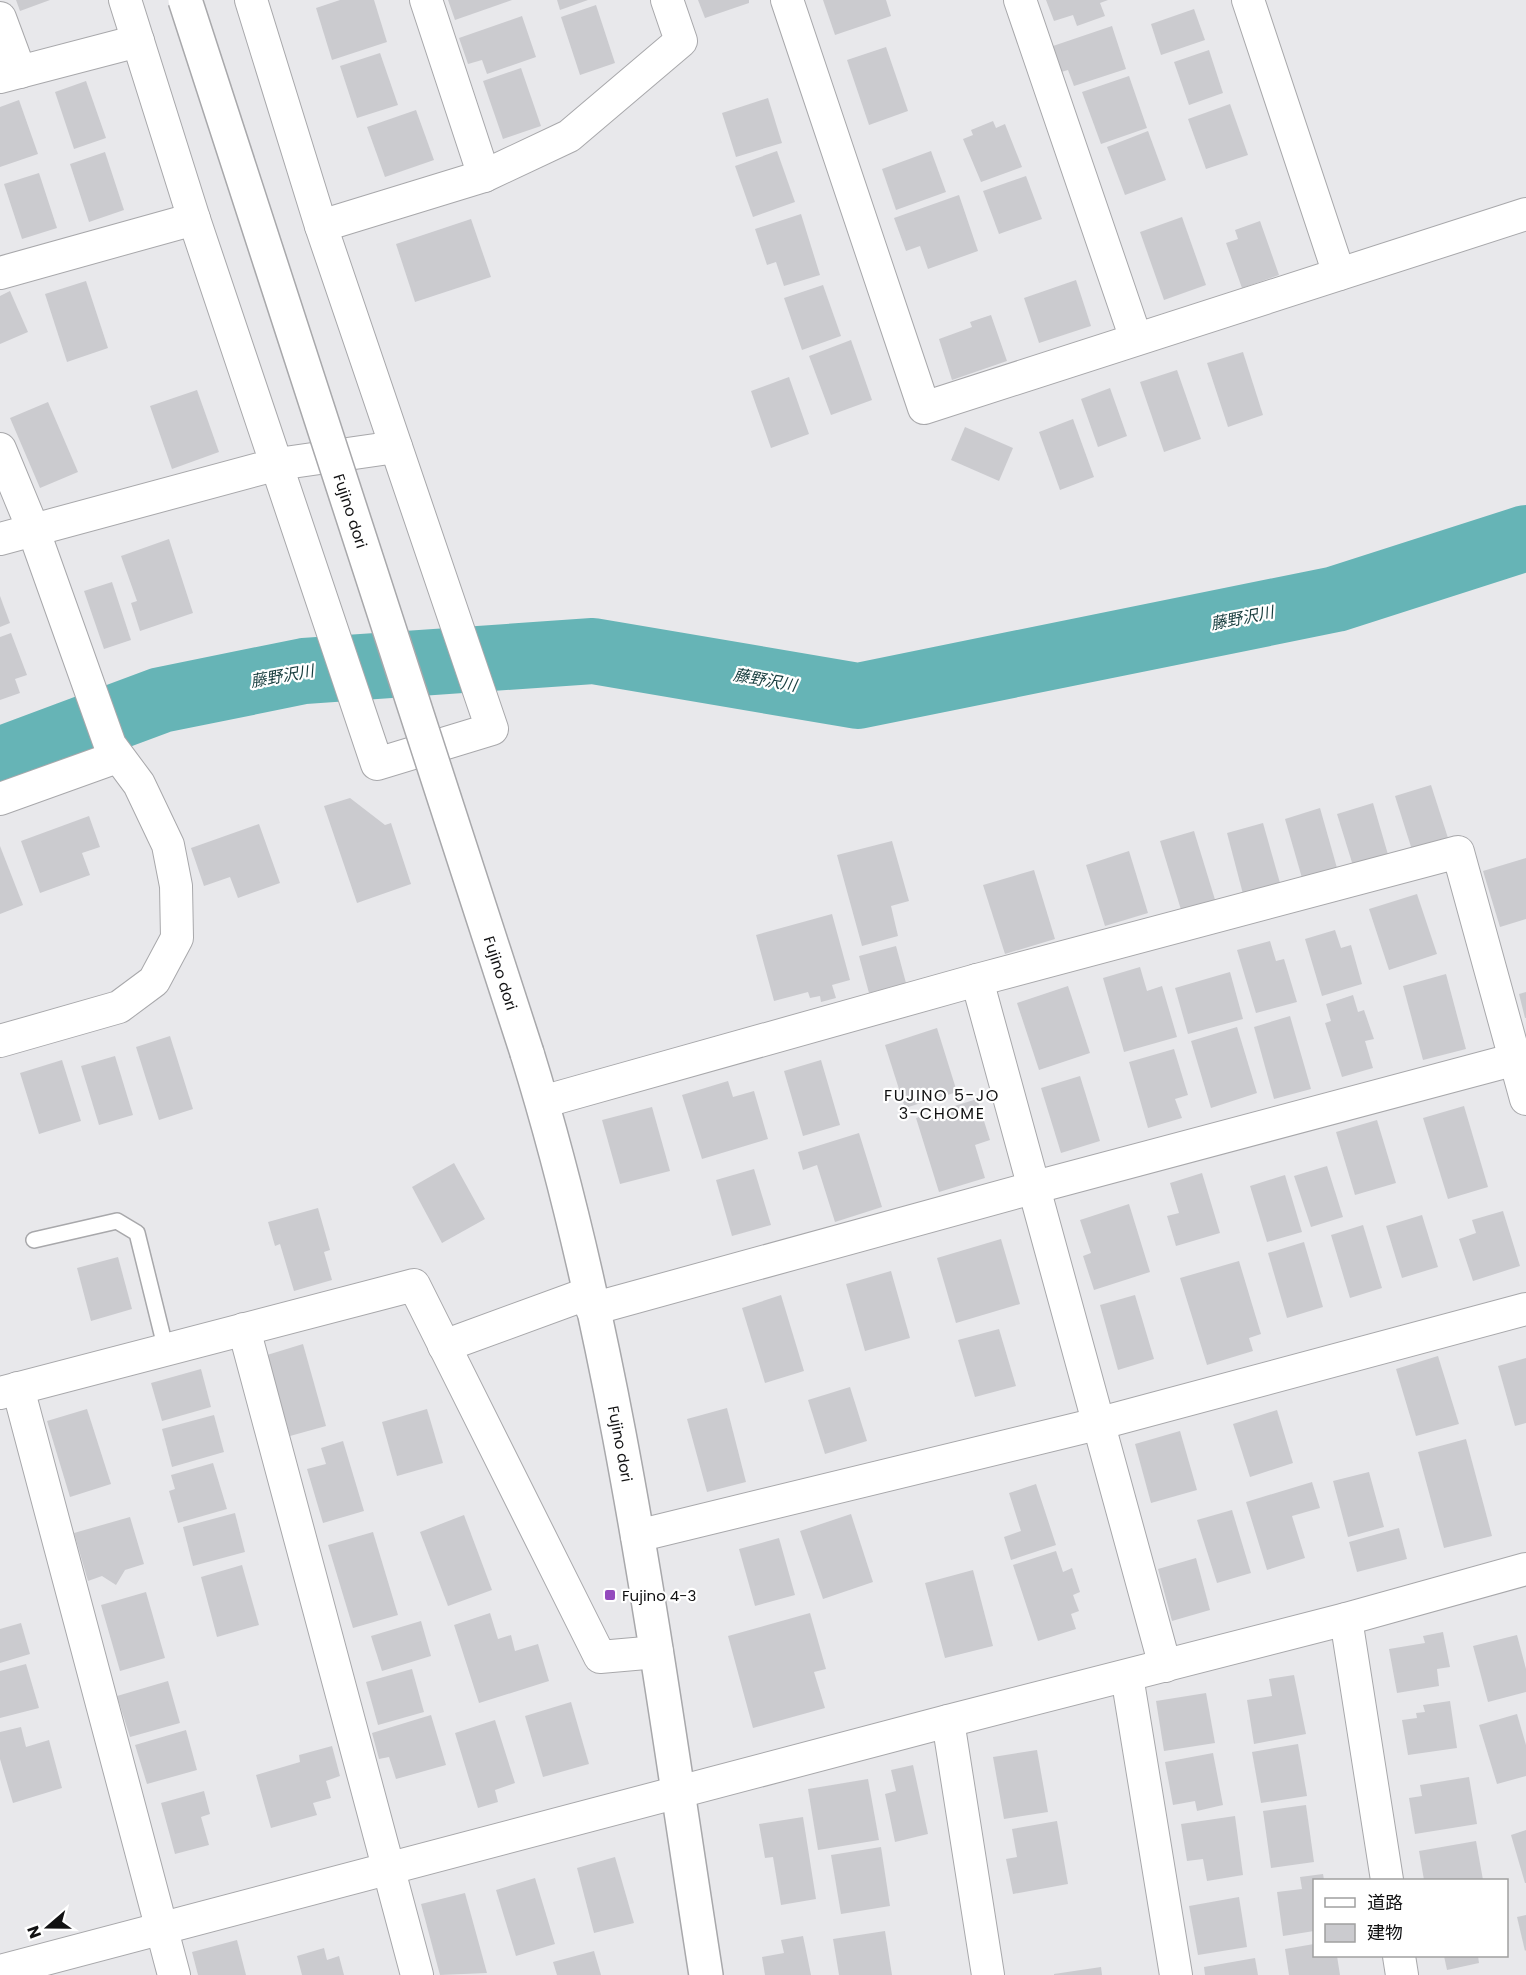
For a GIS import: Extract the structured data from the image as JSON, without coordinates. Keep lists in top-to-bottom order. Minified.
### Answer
{"streets":{"street":["Fujino dori"]},"districts":["FUJINO 5-JO 3-CHOME"],"water":["藤野沢川"],"places":{"transit":["Fujino 4-3"]},"legend":["道路","建物"],"north":"left"}
